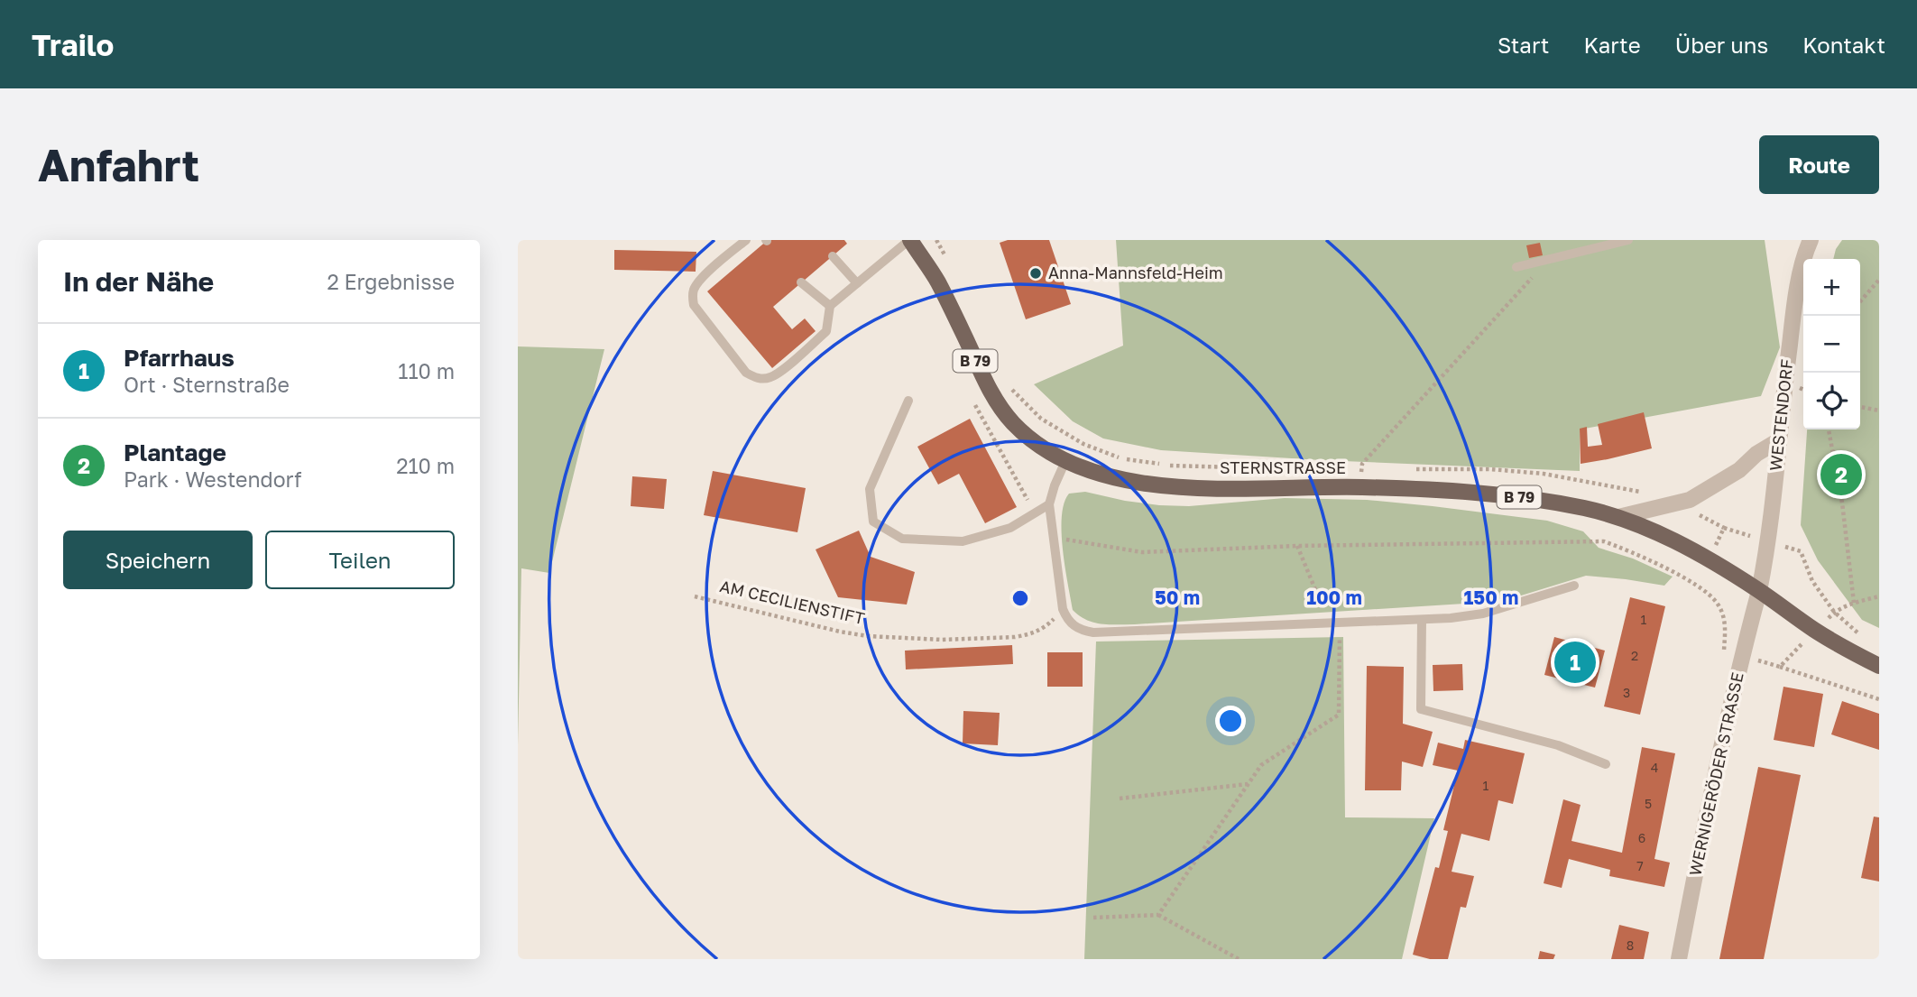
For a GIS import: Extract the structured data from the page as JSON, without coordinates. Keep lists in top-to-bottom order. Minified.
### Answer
{"streets":{"main road":["B 79","STERNSTRASSE"],"street":["WESTENDORF","WERNIGERÖDER STRASSE"],"path":["AM CECILIENSTIFT"]},"crossings":[["B 79","WESTENDORF"],["B 79","STERNSTRASSE"],["B 79","WERNIGERÖDER STRASSE"],["WESTENDORF","STERNSTRASSE"],["WESTENDORF","WERNIGERÖDER STRASSE"],["STERNSTRASSE","WERNIGERÖDER STRASSE"]],"places":["Anna-Mannsfeld-Heim"],"house_numbers":["1","2","3","4","1","5","6","7","8"],"page":{"header":"Trailo","nav":["Start","Karte","Über uns","Kontakt"],"buttons":["Route",["Speichern","Teilen"]],"title":"Anfahrt","heading":["In der Nähe","2 Ergebnisse"],"map_buttons":["+","−"],"list":[{"mark":"1","name":"Pfarrhaus","note":"Ort · Sternstraße","value":"110 m"},{"mark":"2","name":"Plantage","note":"Park · Westendorf","value":"210 m"}],"pins":["2","1"]},"rings":["50 m","100 m","150 m"]}
